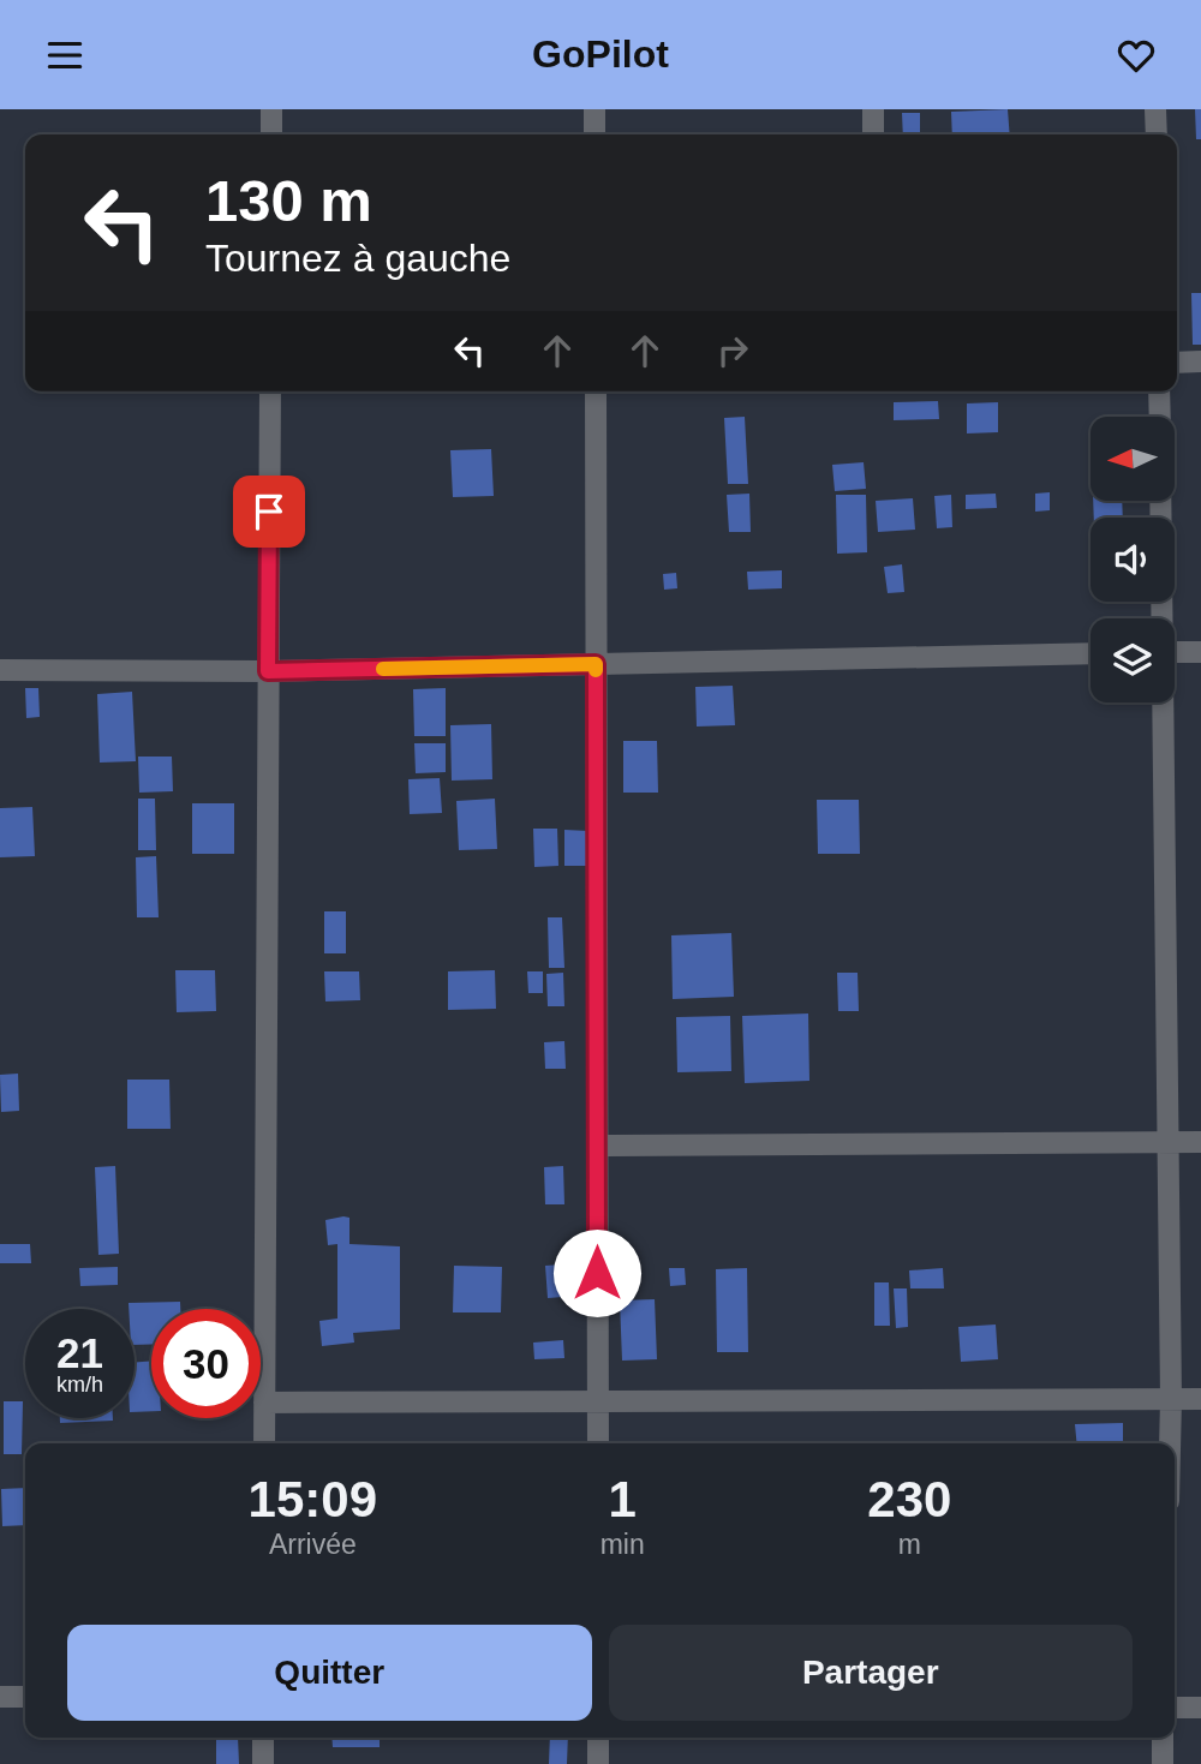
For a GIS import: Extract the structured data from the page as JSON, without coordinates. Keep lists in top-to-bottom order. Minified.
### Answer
{"north":"left","page":{"header":"GoPilot","turn":["130 m","Tournez à gauche"],"speed":"21 km/h","limit":"30","eta":["15:09","Arrivée","1","min","230","m"],"buttons":["Quitter","Partager"]}}
